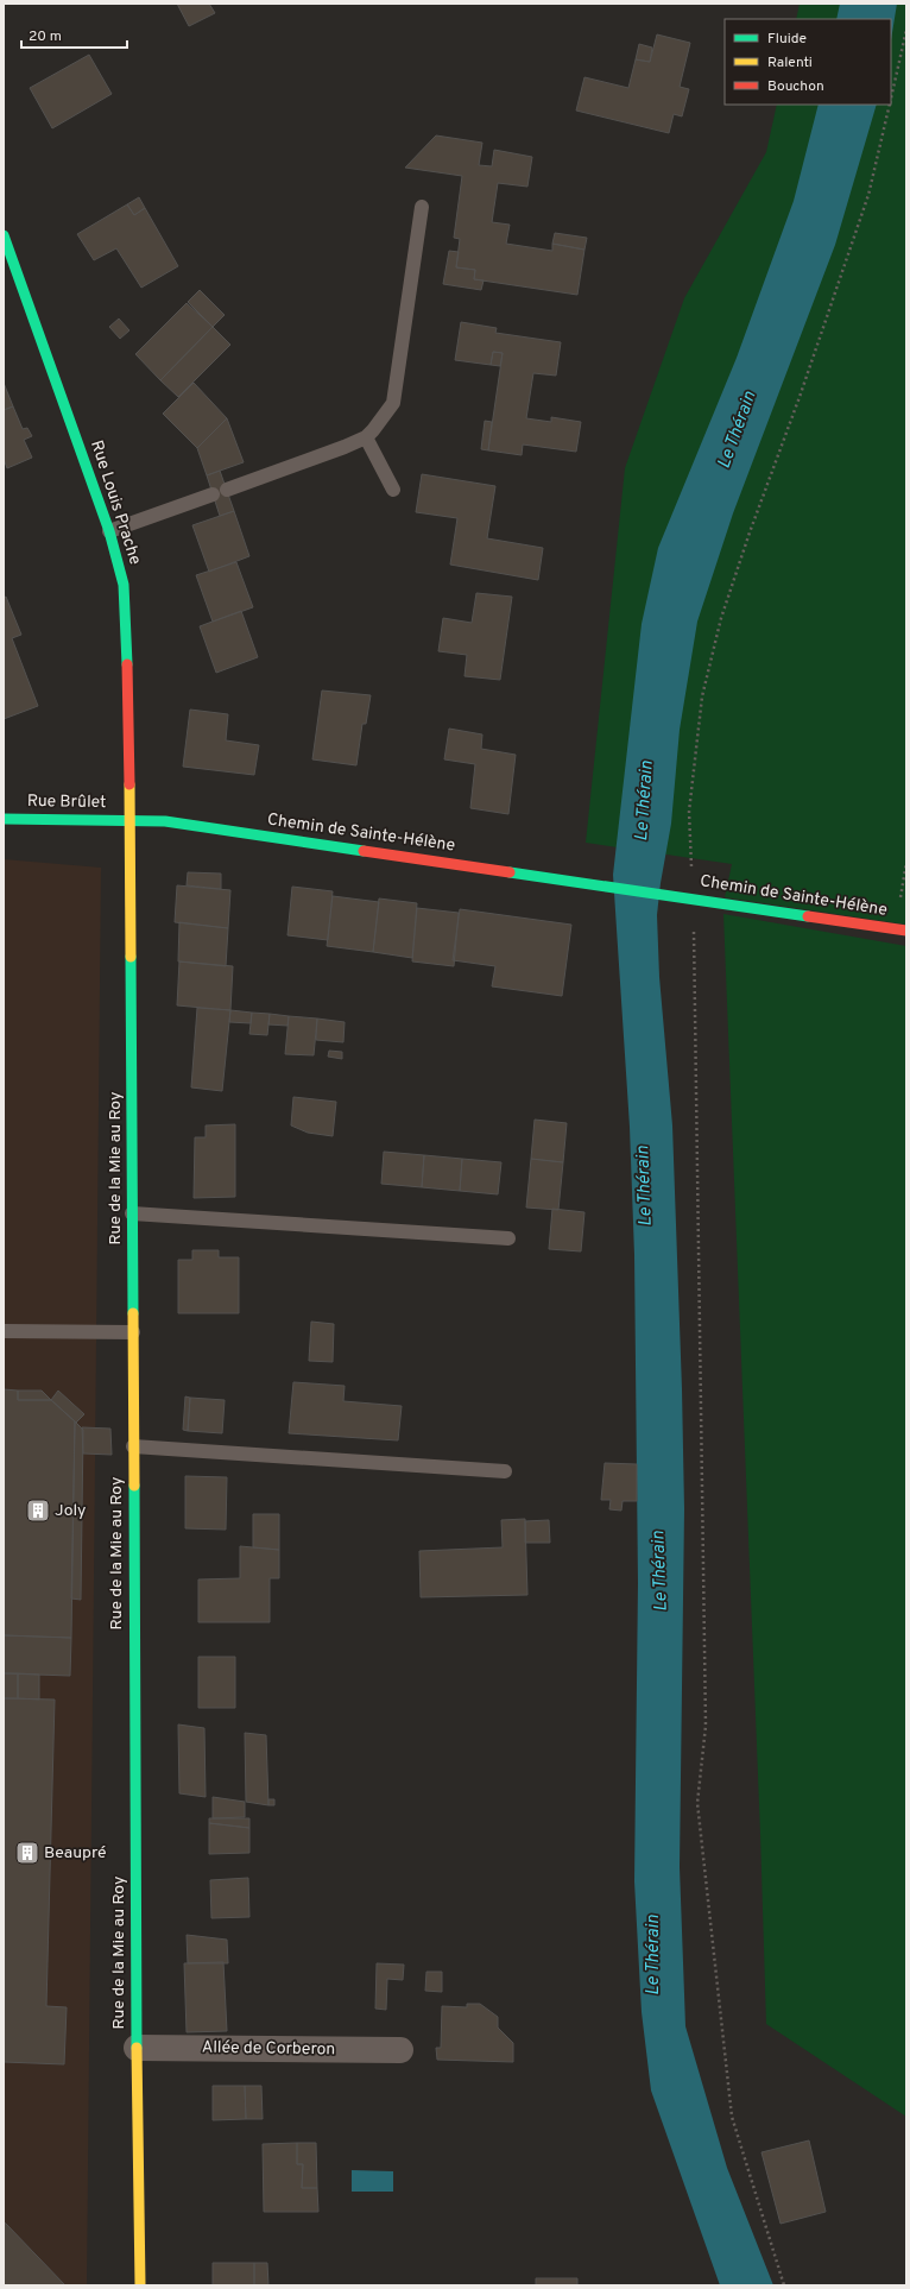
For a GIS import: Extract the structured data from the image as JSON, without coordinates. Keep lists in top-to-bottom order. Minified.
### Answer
{"streets":{"street":["Rue Louis Prache","Rue Brûlet","Chemin de Sainte-Hélène","Rue de la Mie au Roy","Allée de Corberon"]},"crossings":[["Rue Louis Prache","Rue Brûlet"],["Rue Louis Prache","Chemin de Sainte-Hélène"],["Rue Louis Prache","Rue de la Mie au Roy"],["Rue Brûlet","Chemin de Sainte-Hélène"],["Rue Brûlet","Rue de la Mie au Roy"],["Chemin de Sainte-Hélène","Rue de la Mie au Roy"],["Rue de la Mie au Roy","Allée de Corberon"]],"water":["Le Thérain"],"places":{"building":["Joly","Beaupré"]},"legend":["Fluide","Ralenti","Bouchon"],"scale_bar":"20 m"}
